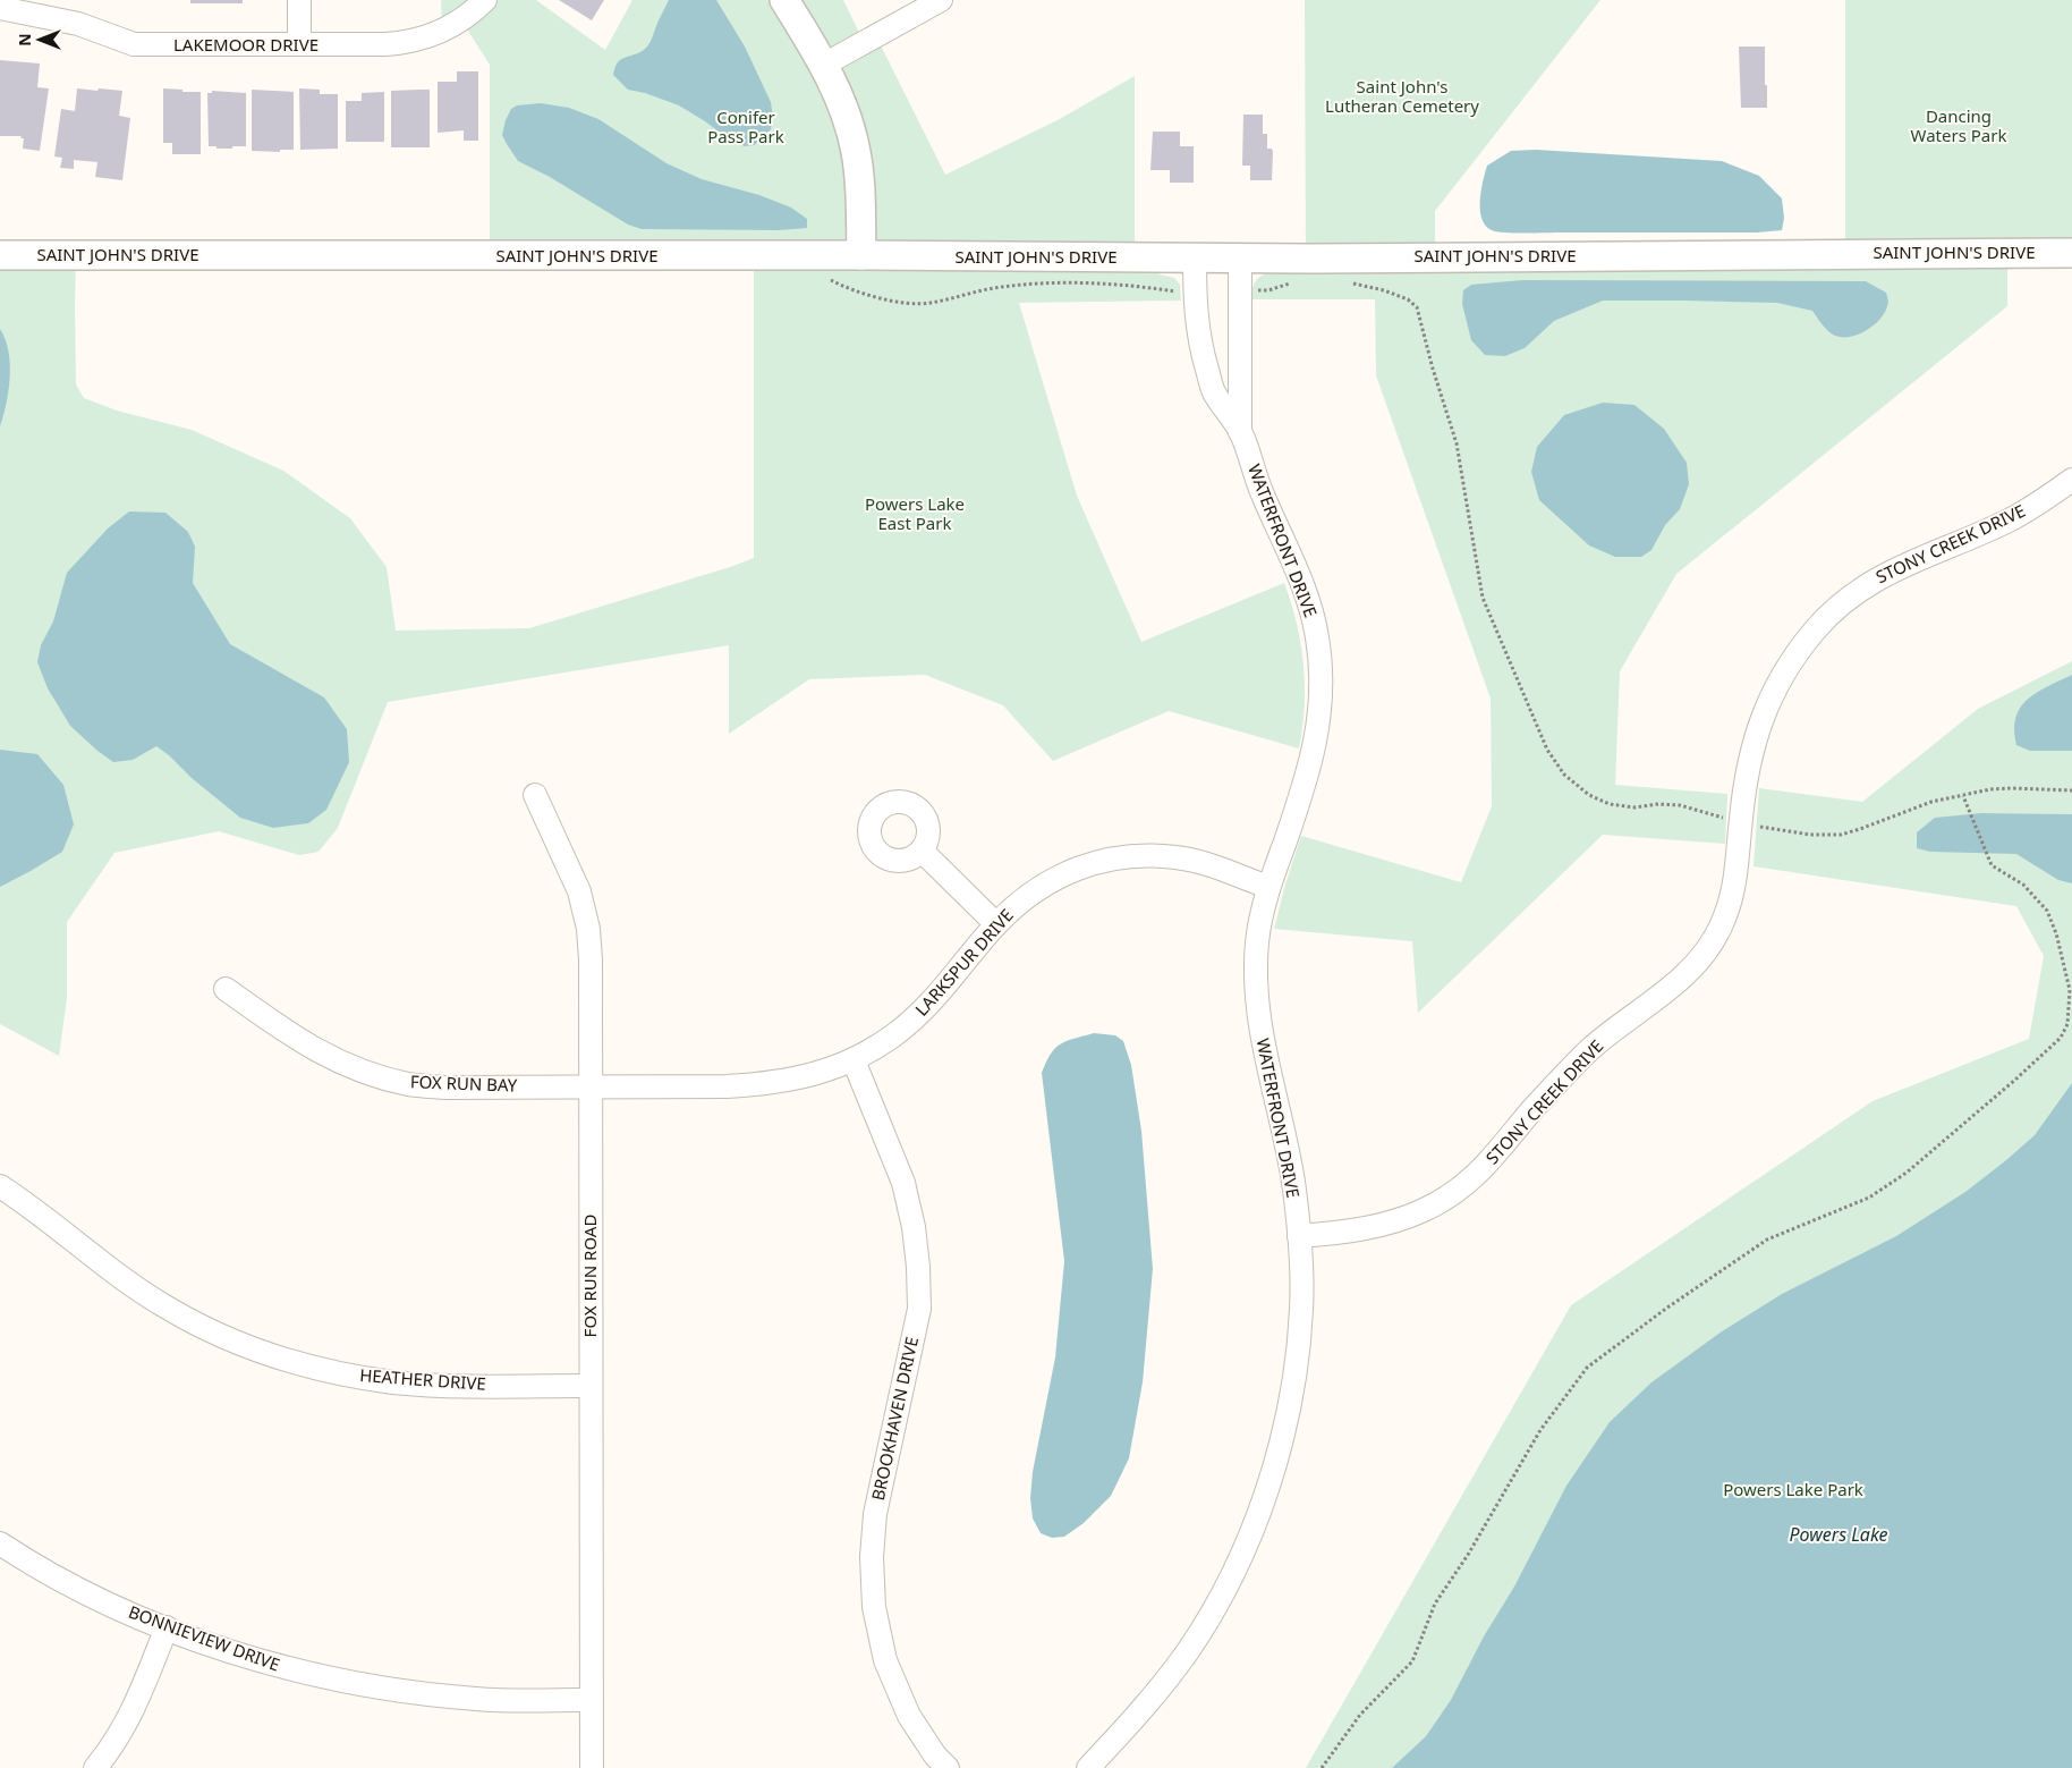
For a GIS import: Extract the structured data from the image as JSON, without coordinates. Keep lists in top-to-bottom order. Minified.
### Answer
{"streets":{"street":["LAKEMOOR DRIVE","SAINT JOHN'S DRIVE","WATERFRONT DRIVE","STONY CREEK DRIVE","LARKSPUR DRIVE","FOX RUN BAY","FOX RUN ROAD","HEATHER DRIVE","BROOKHAVEN DRIVE","BONNIEVIEW DRIVE"]},"crossings":[["SAINT JOHN'S DRIVE","WATERFRONT DRIVE"],["WATERFRONT DRIVE","STONY CREEK DRIVE"],["WATERFRONT DRIVE","LARKSPUR DRIVE"],["LARKSPUR DRIVE","FOX RUN BAY"],["LARKSPUR DRIVE","FOX RUN ROAD"],["LARKSPUR DRIVE","BROOKHAVEN DRIVE"],["FOX RUN BAY","FOX RUN ROAD"],["FOX RUN ROAD","HEATHER DRIVE"],["FOX RUN ROAD","BONNIEVIEW DRIVE"]],"water":["Powers Lake"],"parks":["Saint John's Lutheran Cemetery","Dancing Waters Park","Conifer Pass Park","Powers Lake East Park","Powers Lake Park"],"north":"left"}
